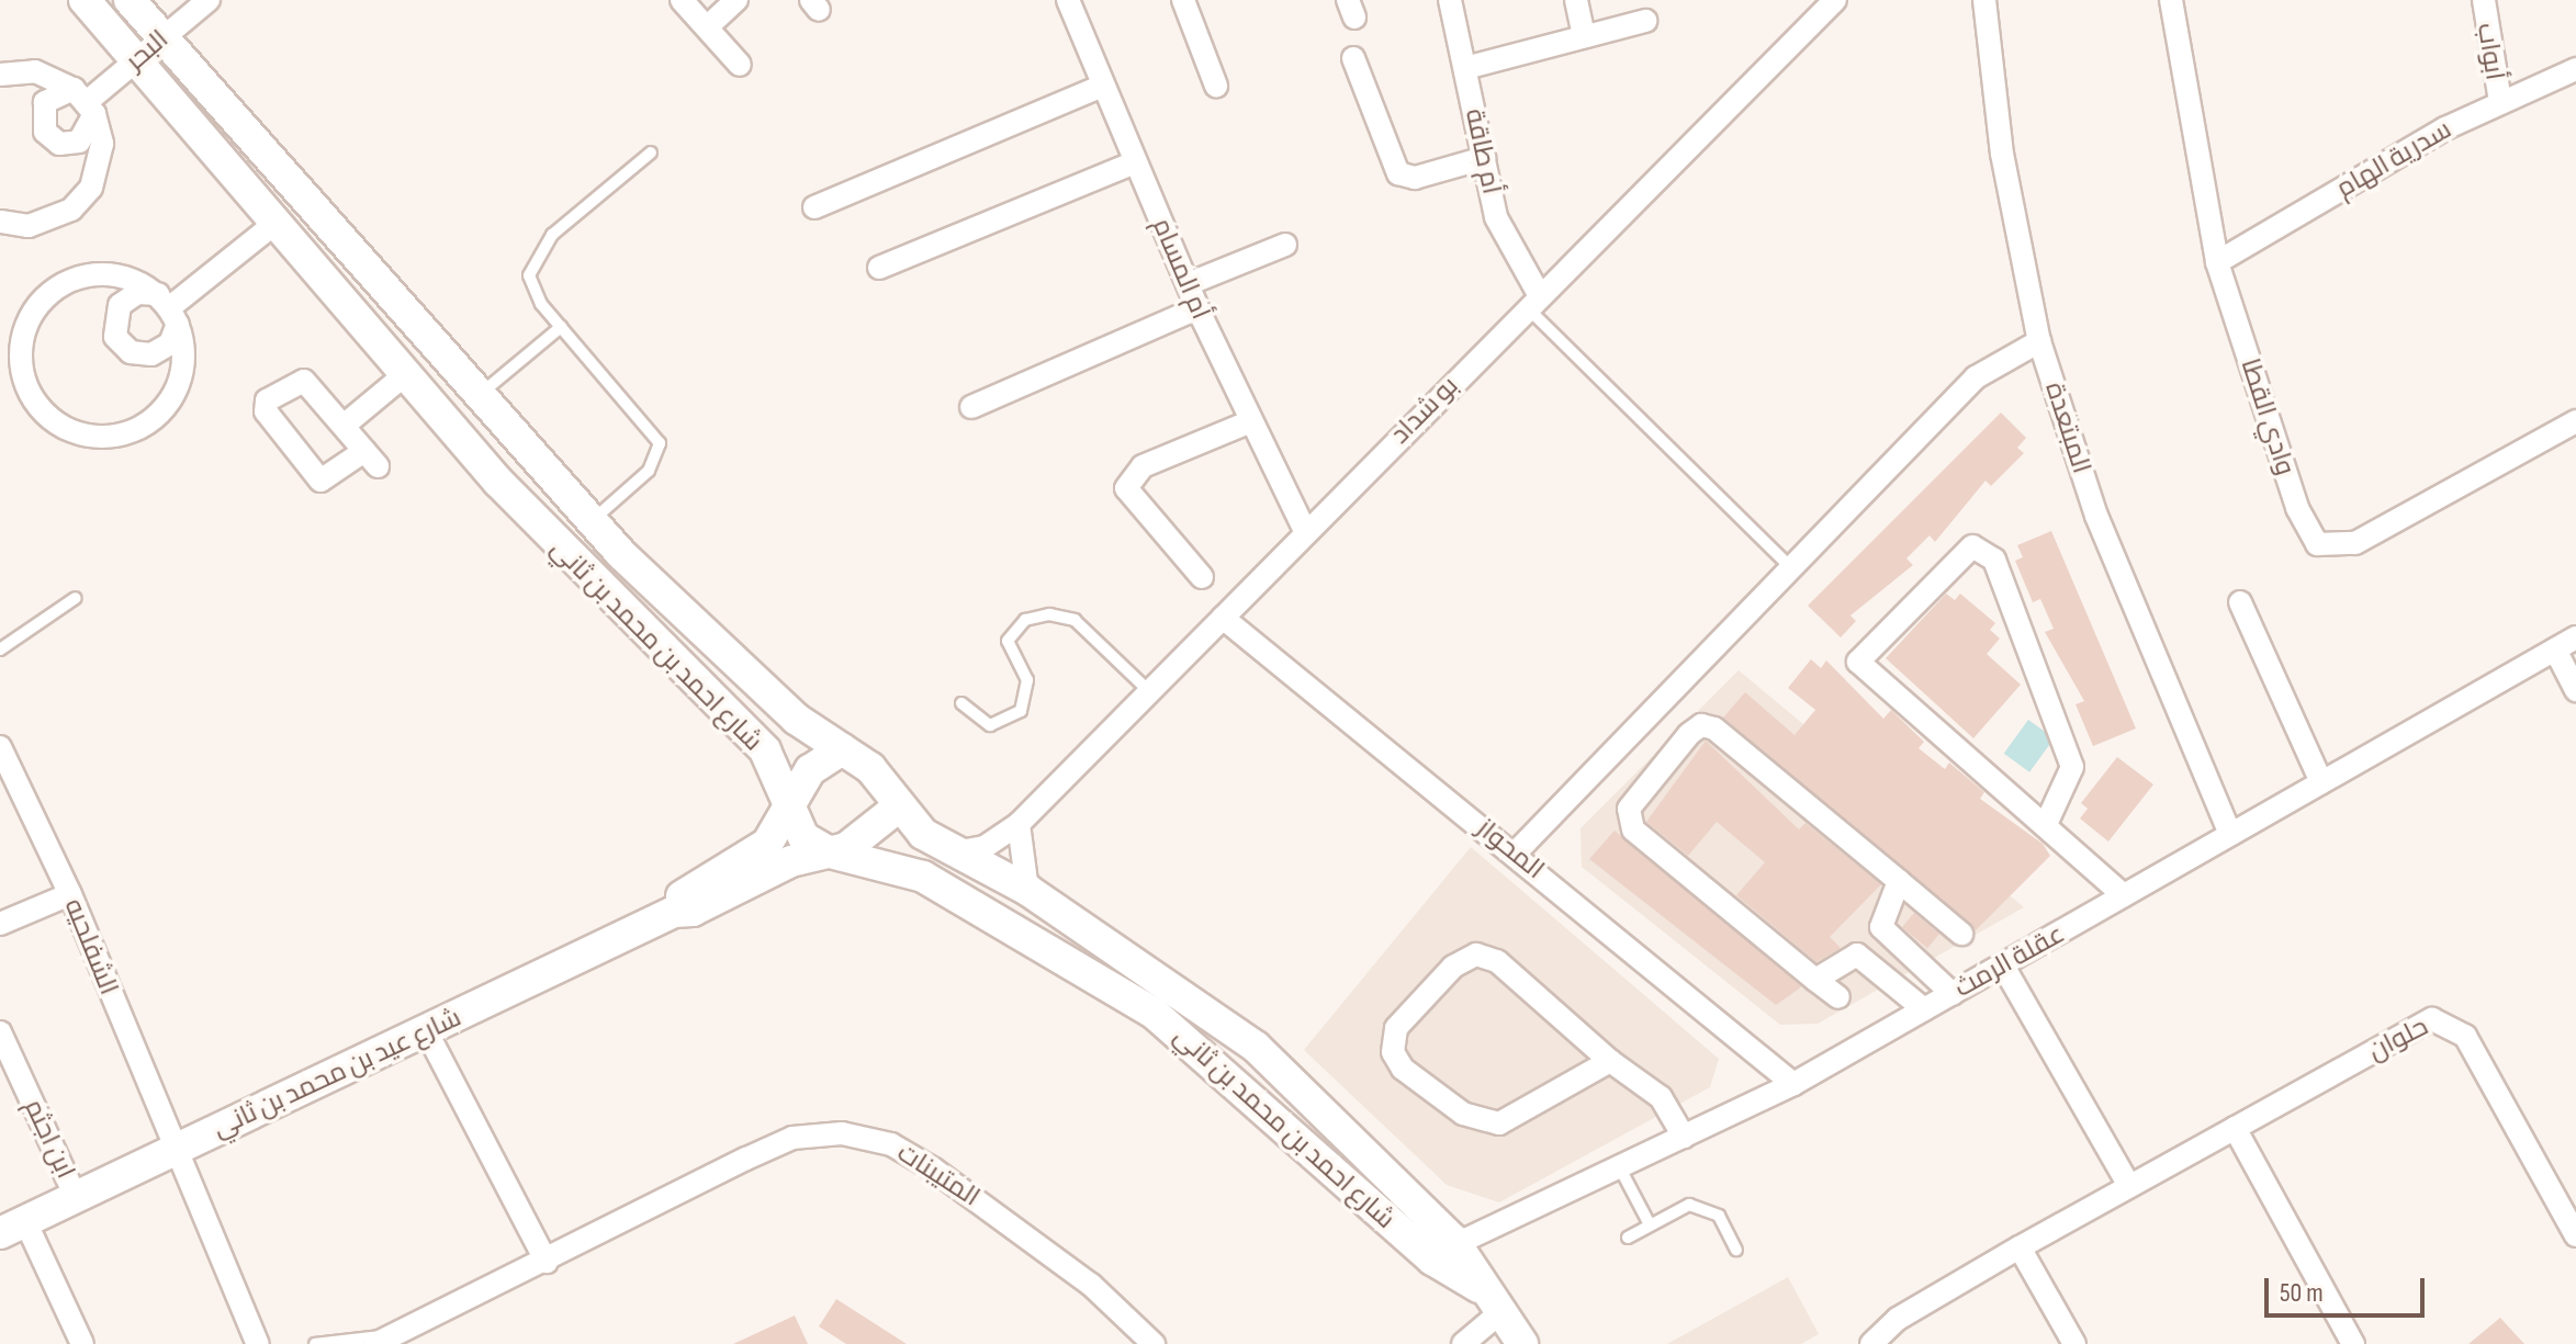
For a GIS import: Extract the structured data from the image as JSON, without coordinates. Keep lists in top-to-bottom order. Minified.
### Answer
{"streets":{"street":["البحر","أبواب","أم طاقة","سدرية الهام","أم المسام","بو شداد","وادي القطا","المبتعدة","شارع احمد بن محمد بن ثاني","المحواز","الشفلحيه","عقلة الرمث","حلوان","شارع عيد بن محمد بن ثاني","ابن اجثم","المتيبنات"]},"crossings":[["البحر","شارع احمد بن محمد بن ثاني"],["أبواب","سدرية الهام"],["أم طاقة","بو شداد"],["سدرية الهام","وادي القطا"],["أم المسام","بو شداد"],["بو شداد","شارع احمد بن محمد بن ثاني"],["بو شداد","المحواز"],["المبتعدة","عقلة الرمث"],["شارع احمد بن محمد بن ثاني","عقلة الرمث"],["شارع احمد بن محمد بن ثاني","شارع عيد بن محمد بن ثاني"],["المحواز","عقلة الرمث"],["الشفلحيه","شارع عيد بن محمد بن ثاني"],["شارع عيد بن محمد بن ثاني","ابن اجثم"]],"scale_bar":"50 m"}
